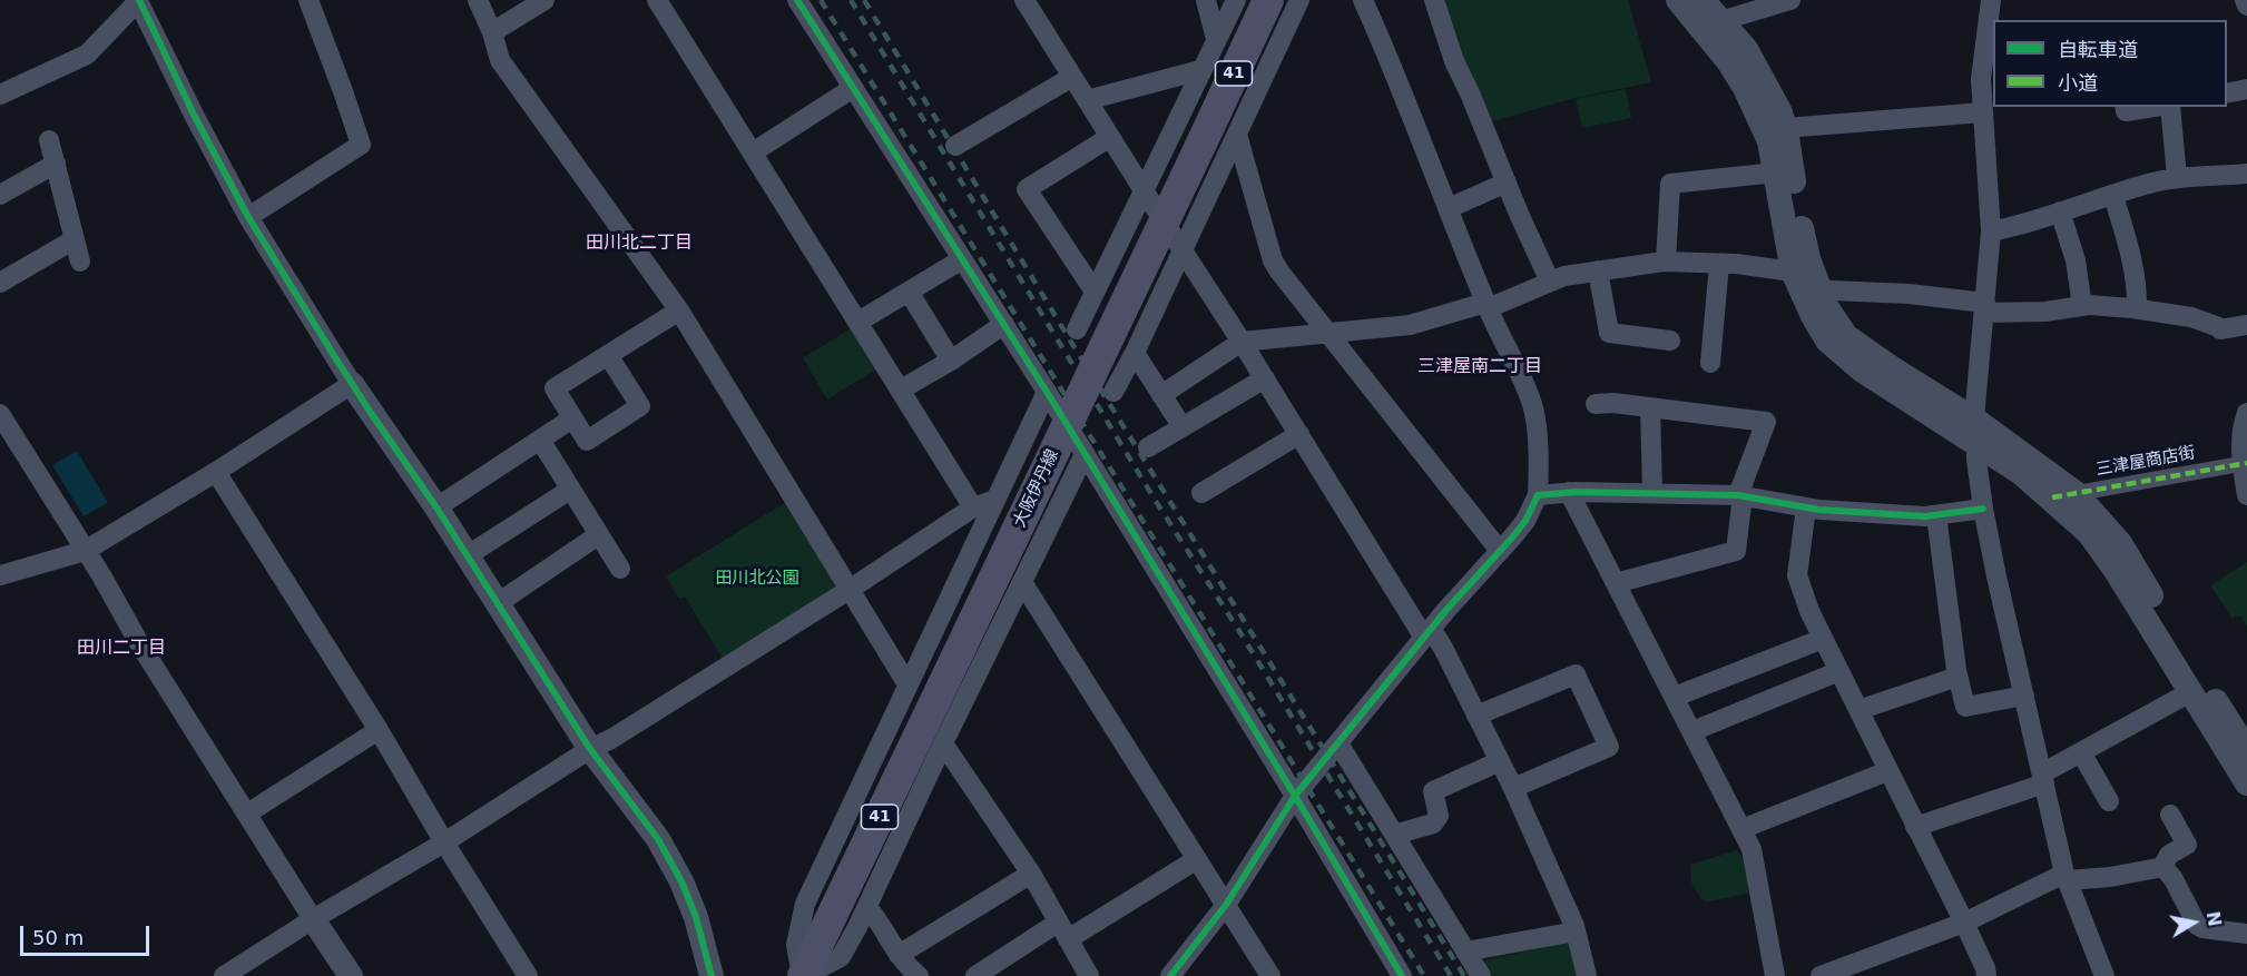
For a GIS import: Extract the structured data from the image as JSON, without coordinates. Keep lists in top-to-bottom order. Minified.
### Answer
{"streets":{"main road":["41","大阪伊丹線"],"street":["三津屋商店街"]},"districts":["田川北二丁目","三津屋南二丁目","田川二丁目"],"parks":["田川北公園"],"legend":["自転車道","小道"],"scale_bar":"50 m","north":"right"}
